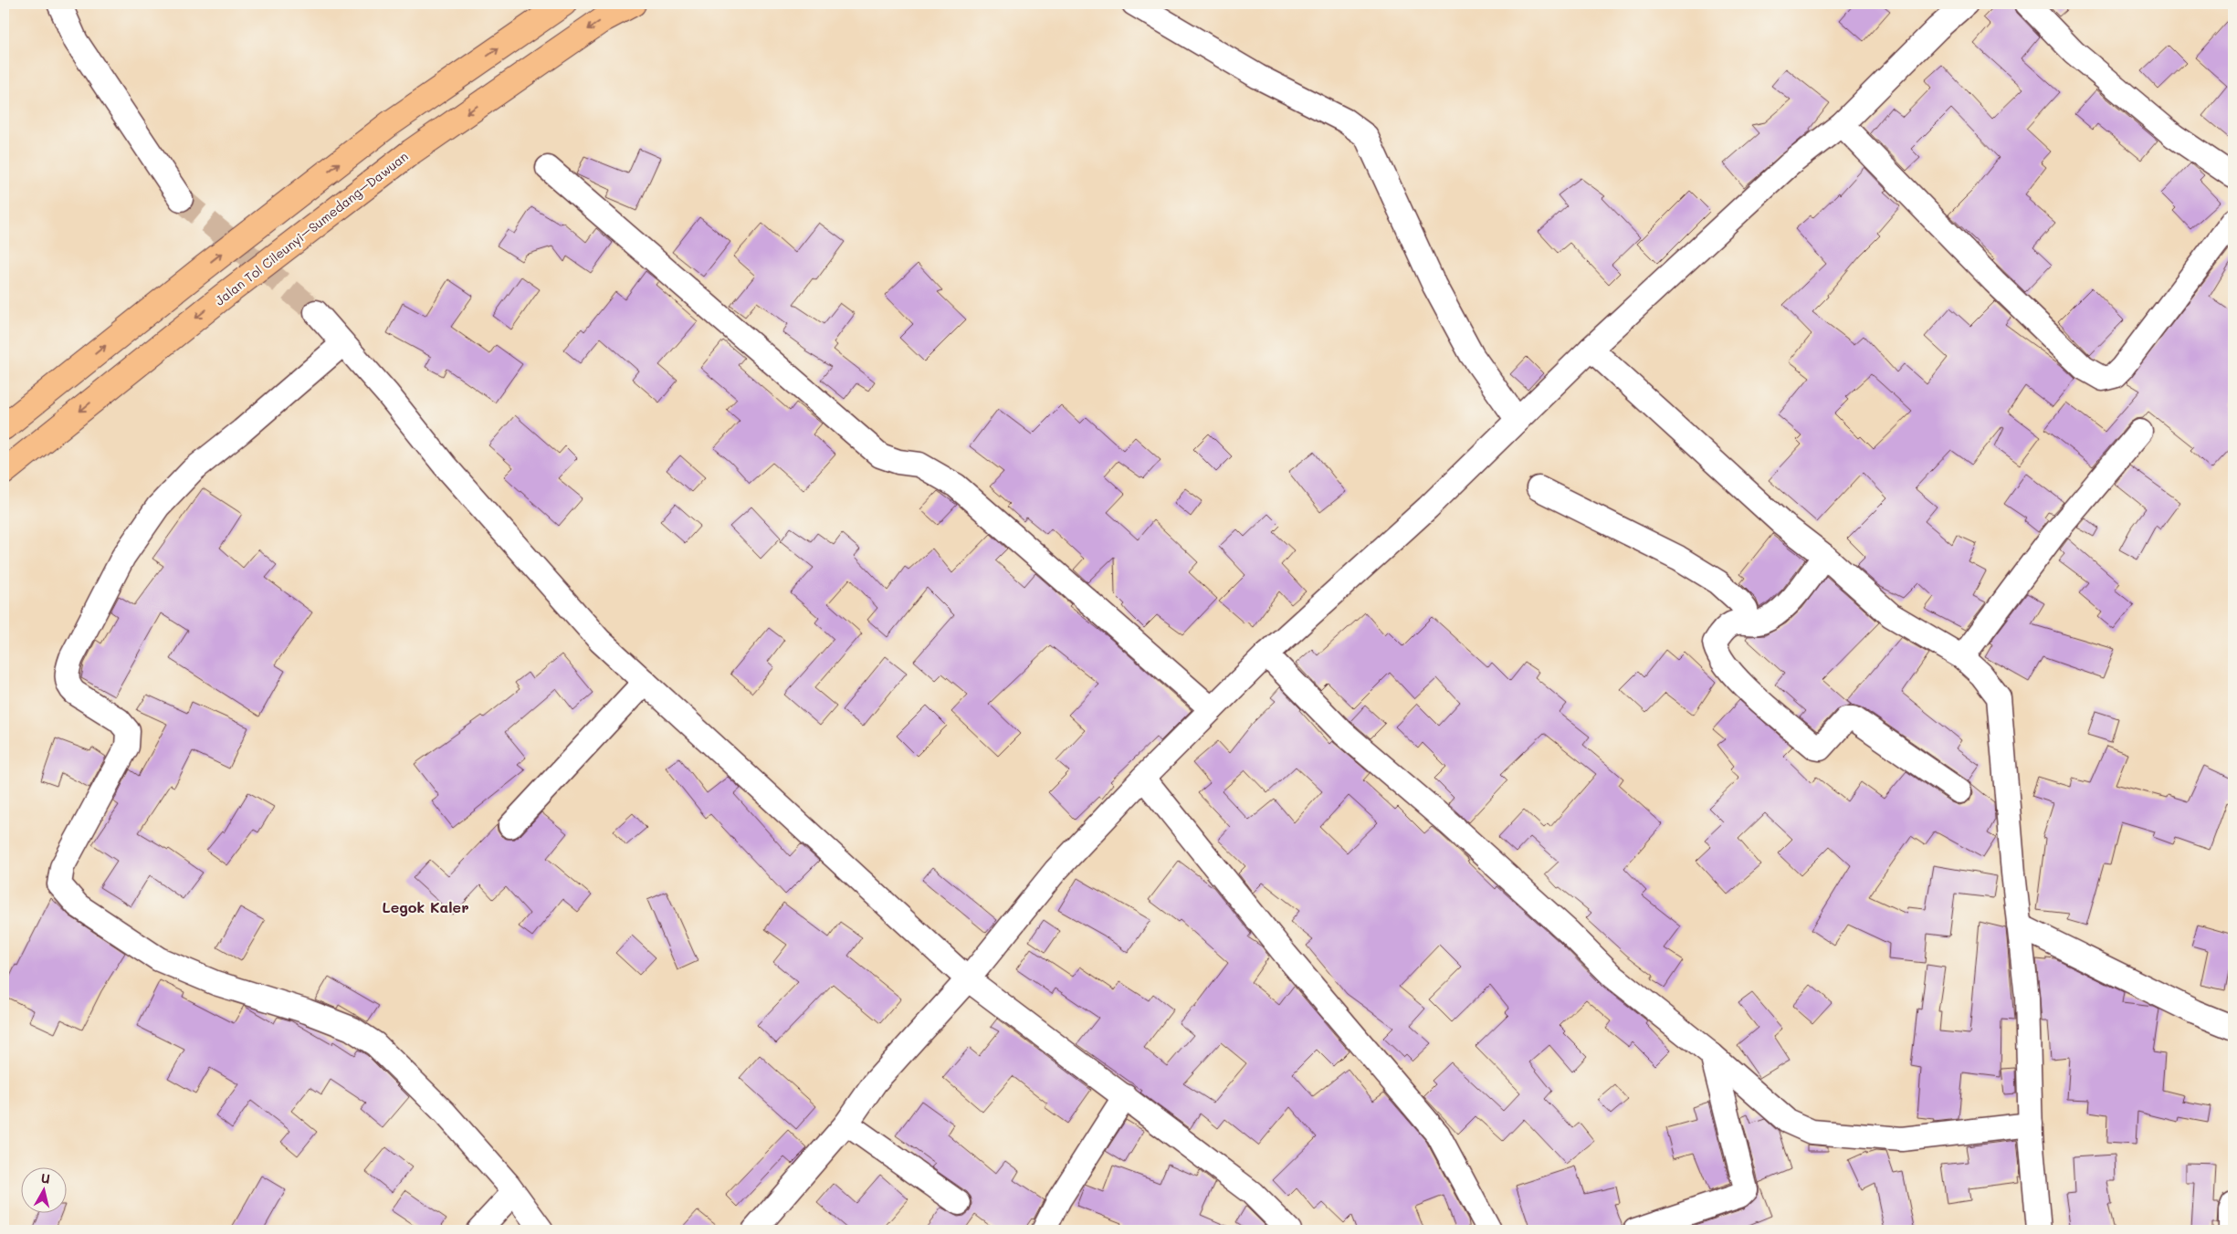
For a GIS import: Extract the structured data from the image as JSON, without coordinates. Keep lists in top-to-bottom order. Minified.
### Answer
{"streets":{"highway":["Jalan Tol Cileunyi–Sumedang–Dawuan"]},"districts":["Legok Kaler"],"north":"top"}
